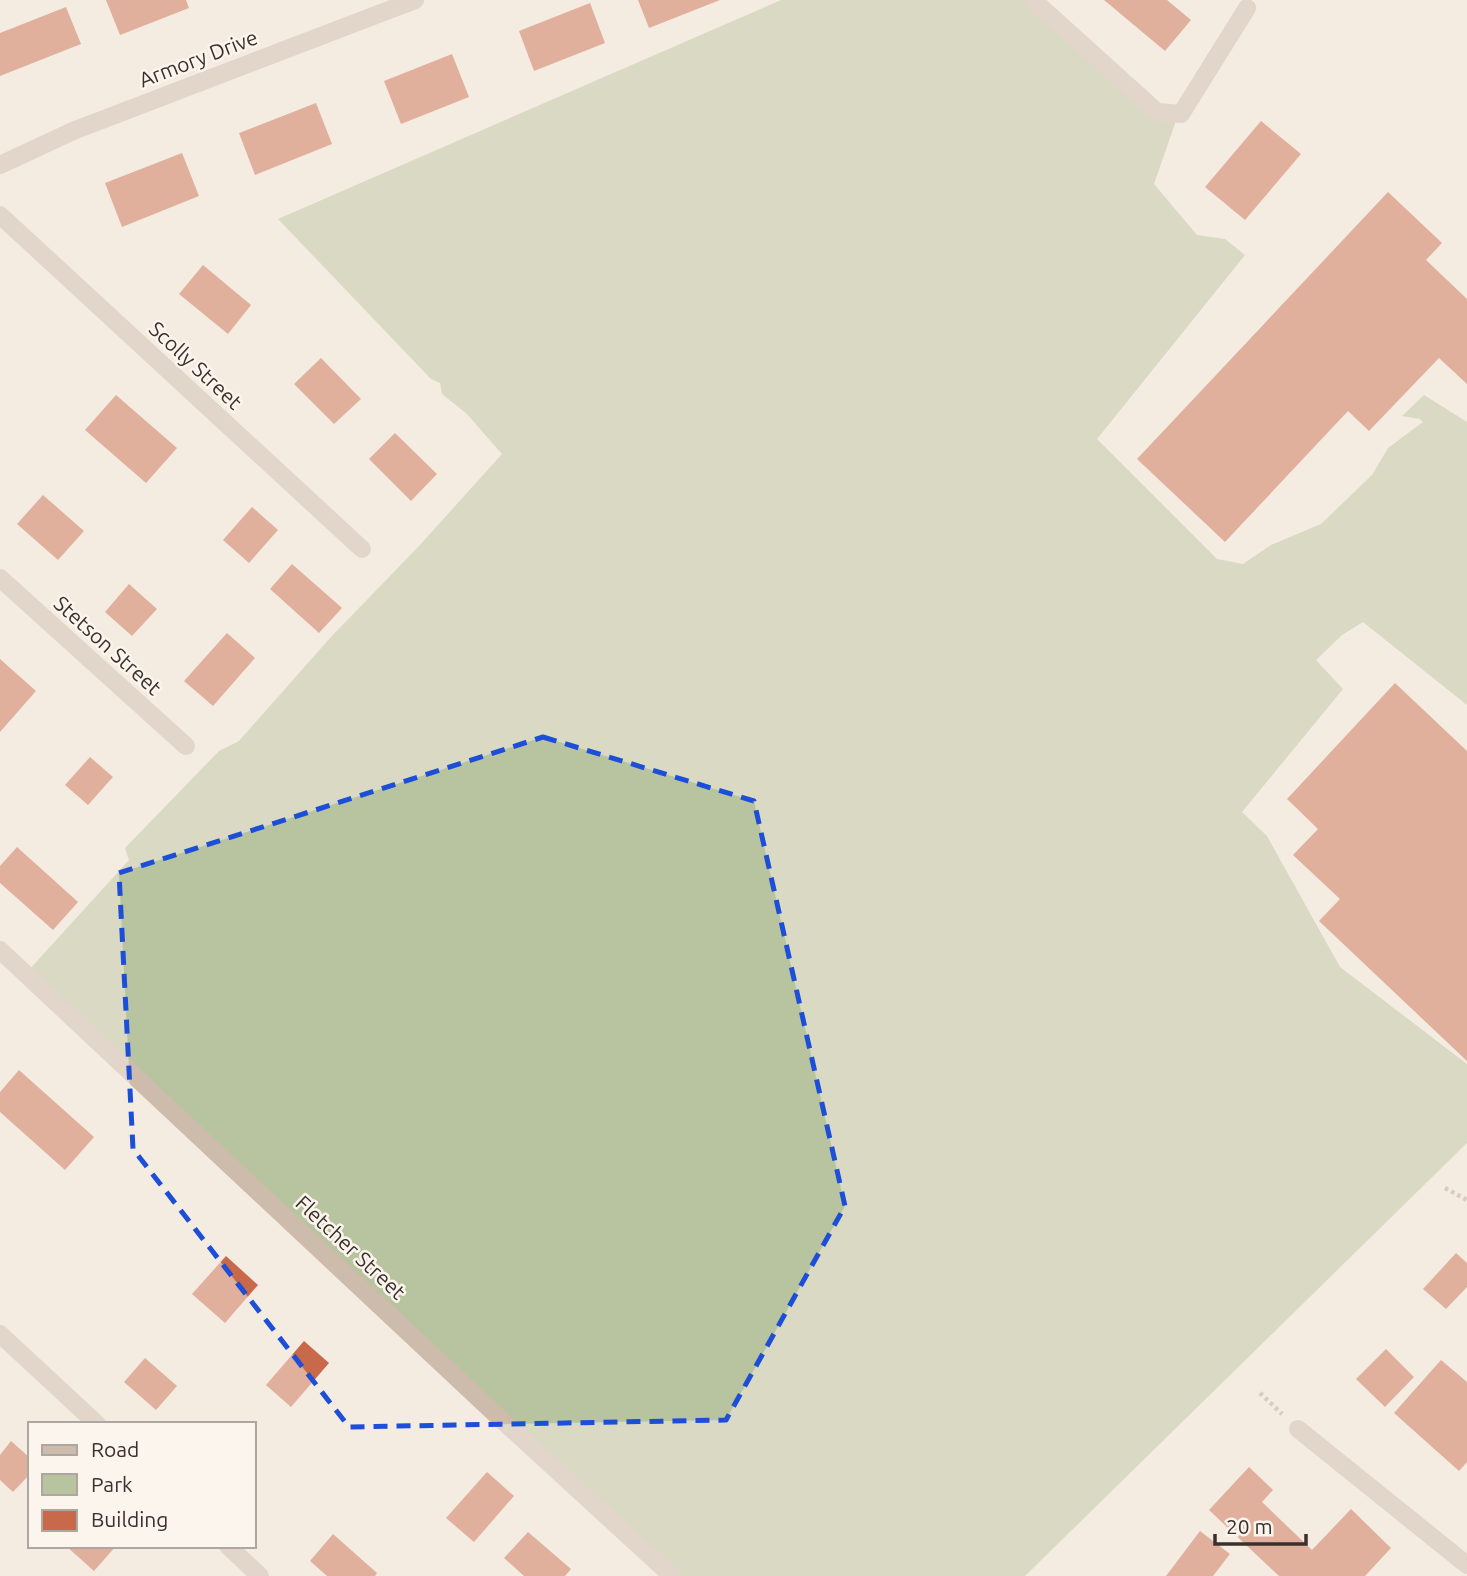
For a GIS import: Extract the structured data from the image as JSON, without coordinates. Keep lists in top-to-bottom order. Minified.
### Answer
{"streets":{"street":["Armory Drive","Scolly Street","Stetson Street","Fletcher Street"]},"legend":["Road","Park","Building"],"scale_bar":"20 m"}
